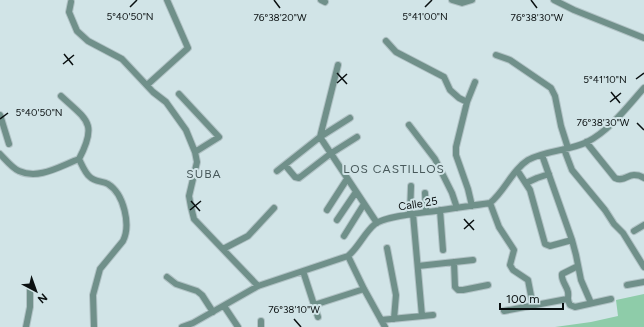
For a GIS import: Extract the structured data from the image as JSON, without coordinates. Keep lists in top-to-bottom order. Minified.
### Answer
{"streets":{"street":["Calle 25"]},"districts":["LOS CASTILLOS","SUBA"],"scale_bar":"100 m","north":"bottom right","coordinates":["5°40'50\"N","5°41'00\"N","76°38'20\"W","76°38'30\"W","5°41'10\"N","76°38'10\"W"]}
